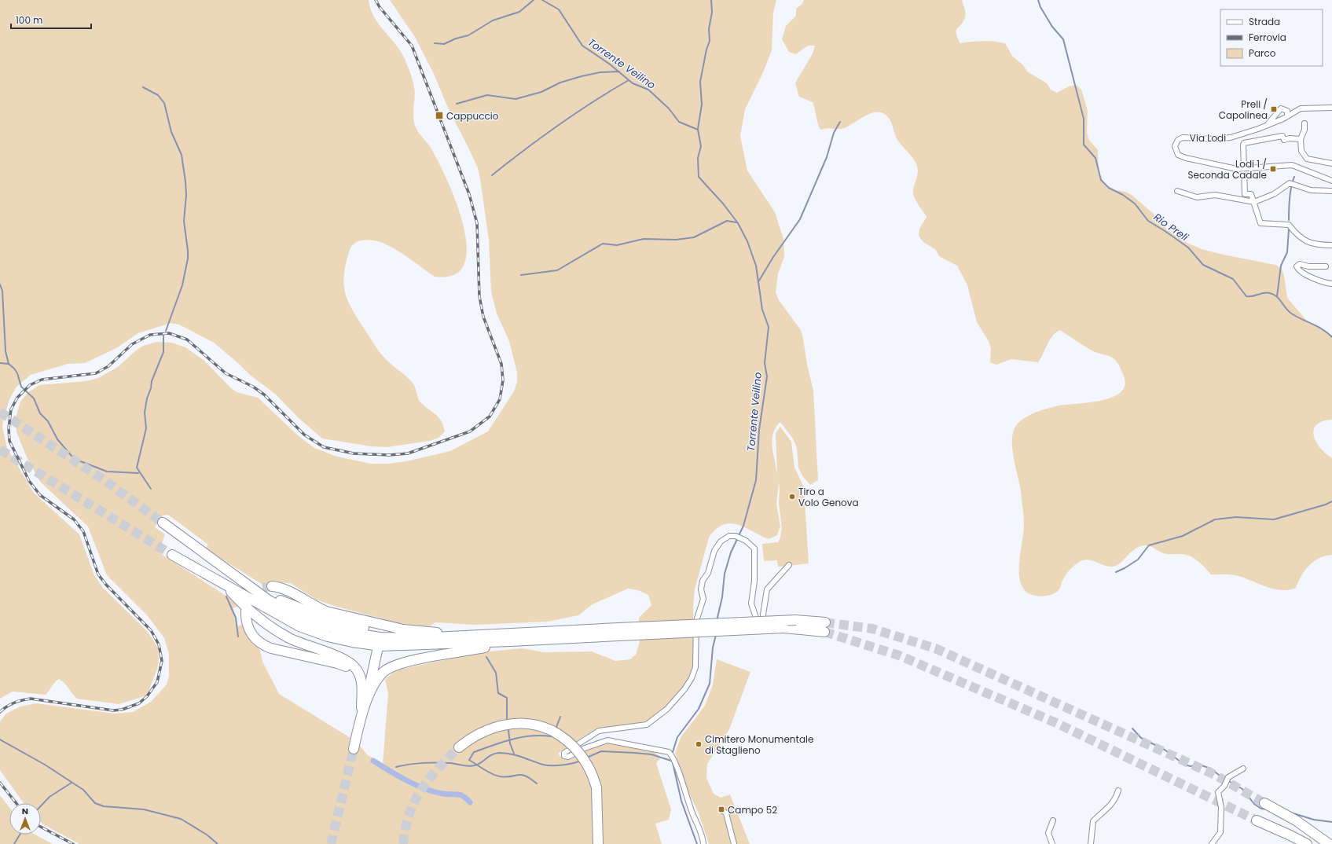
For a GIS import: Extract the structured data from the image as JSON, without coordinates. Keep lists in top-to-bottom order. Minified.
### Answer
{"streets":{"street":["Via Lodi"]},"water":["Torrente Veilino","Rio Preli"],"places":{"transit":["Preli / Capolinea","Cappuccio","Lodi 1 / Seconda Cadale","Campo 52"],"other":["Tiro a Volo Genova","Cimitero Monumentale di Staglieno"]},"legend":["Strada","Ferrovia","Parco"],"scale_bar":"100 m","north":"top"}
